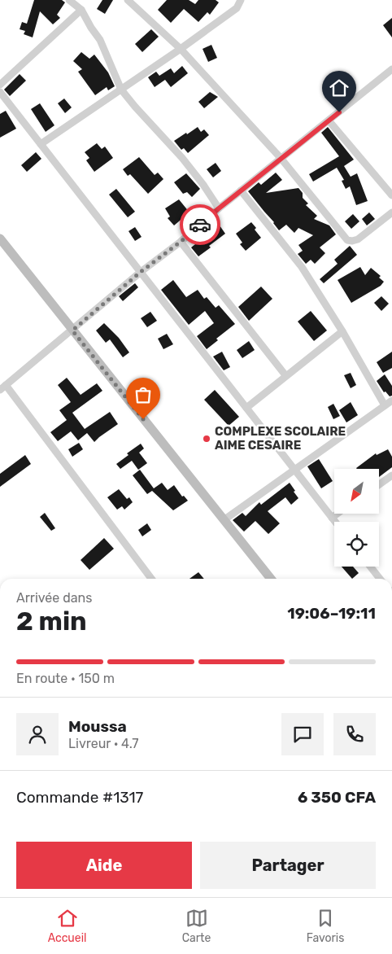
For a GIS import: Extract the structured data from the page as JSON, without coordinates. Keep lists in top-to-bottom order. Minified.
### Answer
{"places":["COMPLEXE SCOLAIRE AIME CESAIRE"],"north":"bottom left","page":{"heading":["2 min","Arrivée dans","19:06–19:11"],"panel":["Moussa","Livreur · 4.7","Commande #1317","6 350 CFA"],"bar":"En route · 150 m","buttons":["Aide","Partager"],"tabs":["Accueil","Carte","Favoris"]}}
